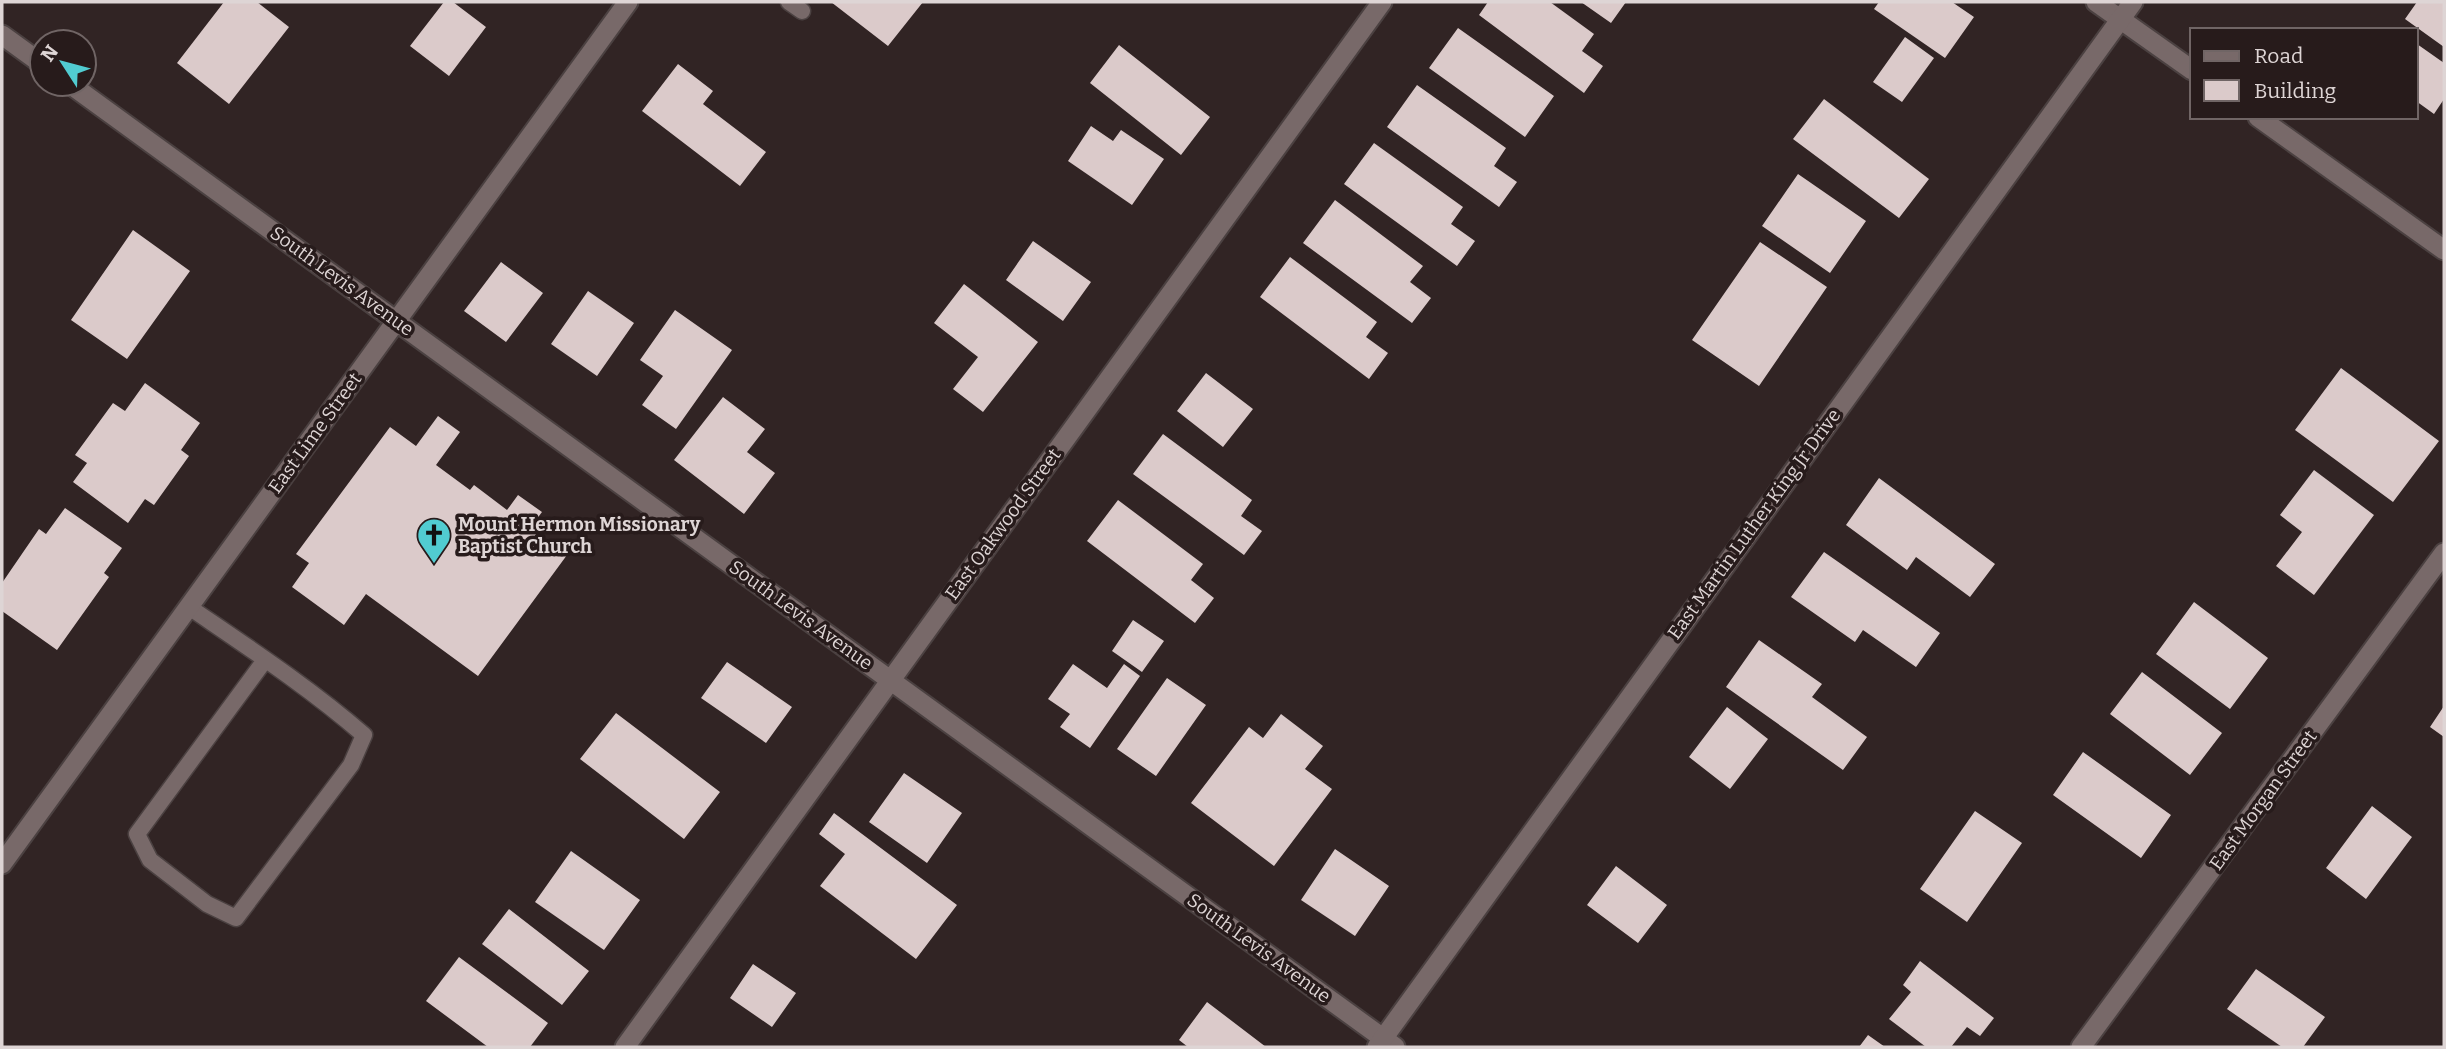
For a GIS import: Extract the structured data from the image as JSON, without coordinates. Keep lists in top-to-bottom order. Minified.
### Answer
{"streets":{"street":["South Levis Avenue","East Lime Street","East Oakwood Street","East Martin Luther King Jr Drive","East Morgan Street"]},"crossings":[["South Levis Avenue","East Lime Street"],["South Levis Avenue","East Oakwood Street"],["South Levis Avenue","East Martin Luther King Jr Drive"]],"places":{"church":["Mount Hermon Missionary Baptist Church"]},"legend":["Road","Building"],"north":"top left"}
